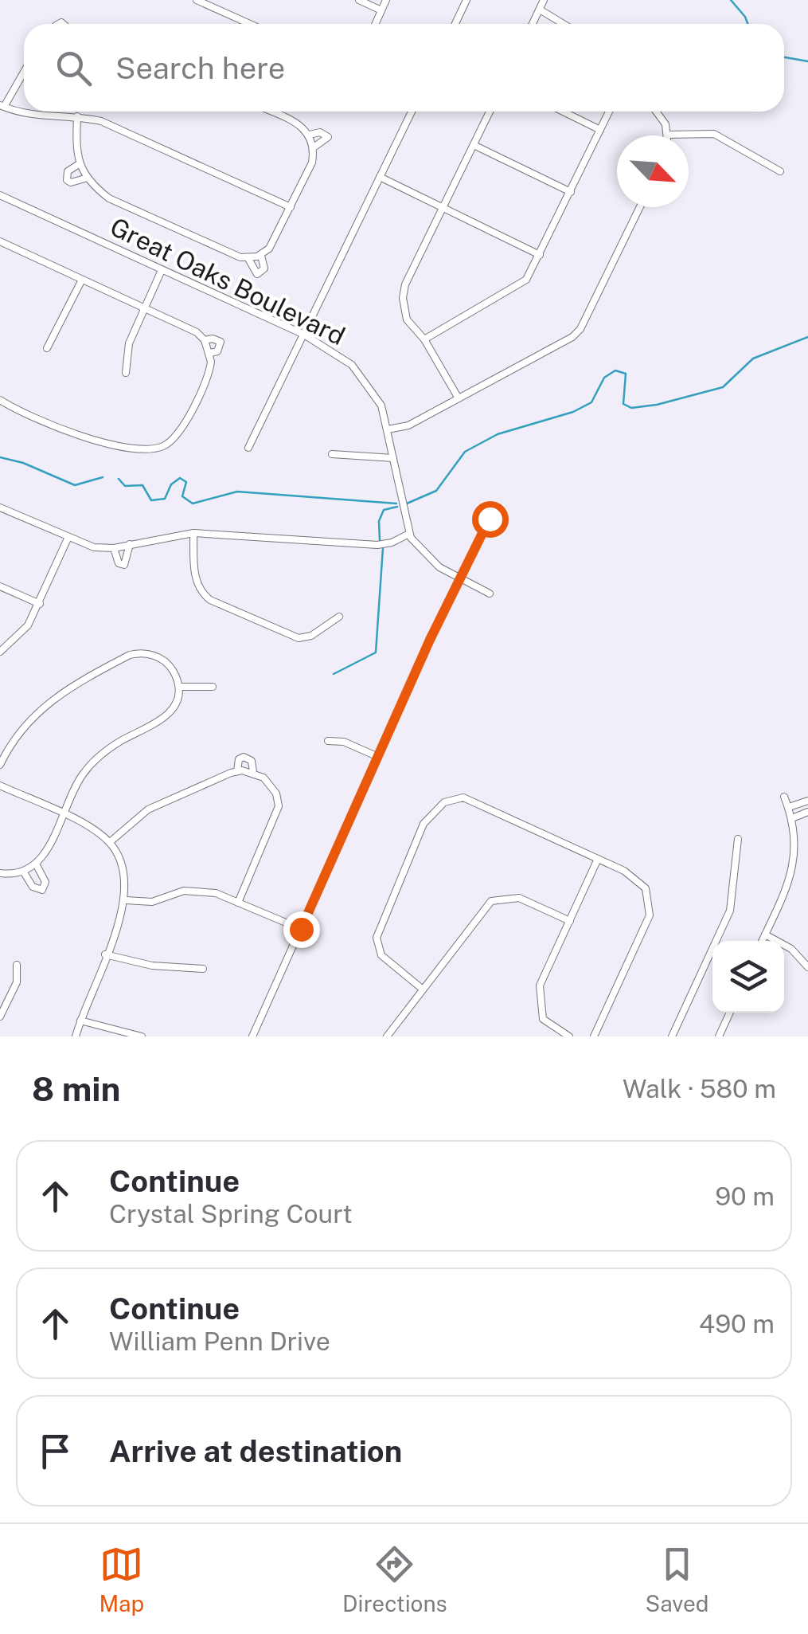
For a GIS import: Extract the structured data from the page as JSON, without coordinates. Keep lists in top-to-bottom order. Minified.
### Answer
{"streets":{"street":["Great Oaks Boulevard"]},"north":"bottom right","page":{"search":"Search here","heading":["8 min","Walk · 580 m"],"list":[["Continue","Crystal Spring Court","90 m"],["Continue","William Penn Drive","490 m"],"Arrive at destination"],"nav":["Map","Directions","Saved"]}}
